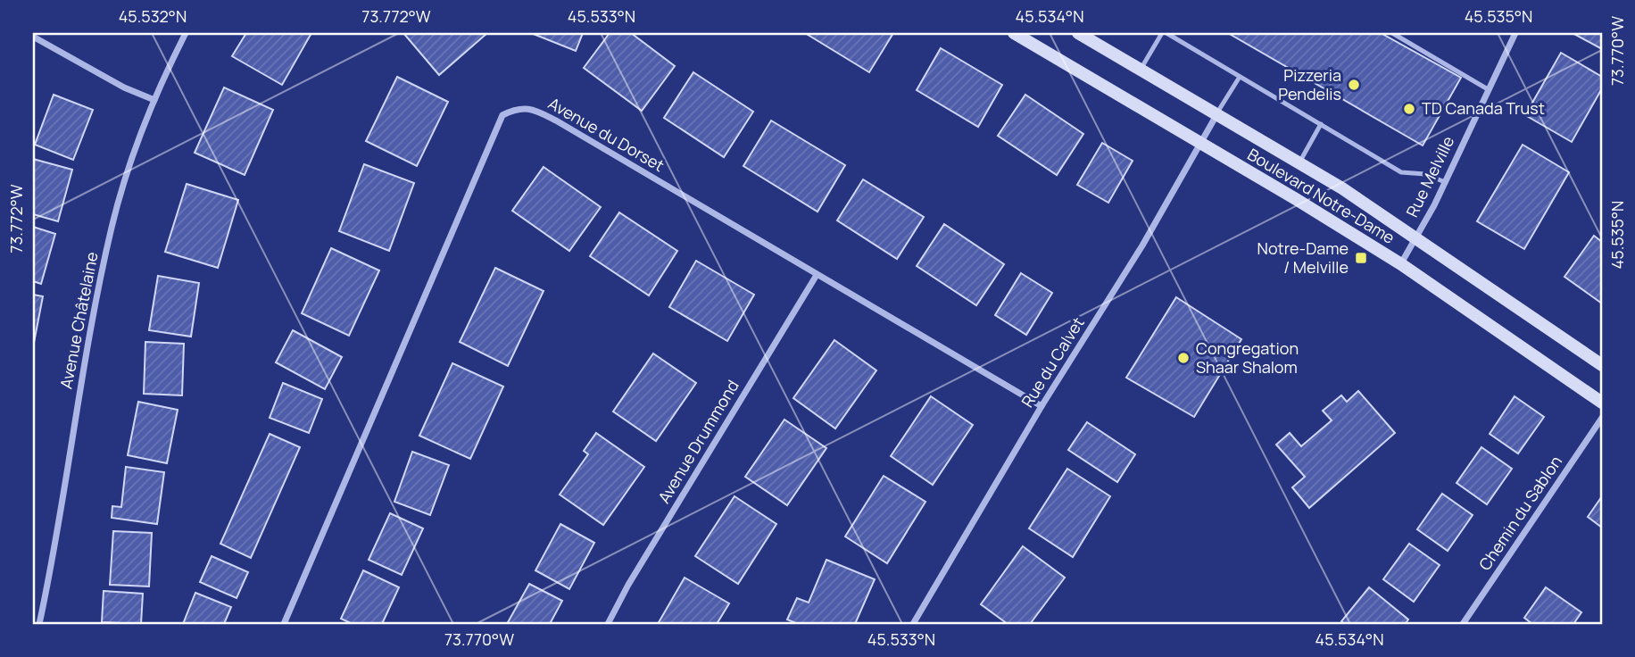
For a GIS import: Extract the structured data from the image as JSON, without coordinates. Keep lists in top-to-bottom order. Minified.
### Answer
{"streets":{"street":["Avenue du Dorset","Rue Melville","Boulevard Notre-Dame","Avenue Châtelaine","Rue du Calvet","Avenue Drummond","Chemin du Sablon"]},"crossings":[["Avenue du Dorset","Rue du Calvet"],["Avenue du Dorset","Avenue Drummond"],["Rue Melville","Boulevard Notre-Dame"],["Boulevard Notre-Dame","Rue du Calvet"]],"places":{"other":["Pizzeria Pendelis","TD Canada Trust","Congregation Shaar Shalom"],"transit":["Notre-Dame / Melville"]},"coordinates":["45.532°N","73.772°W","45.533°N","45.534°N","45.535°N","73.770°W"]}
